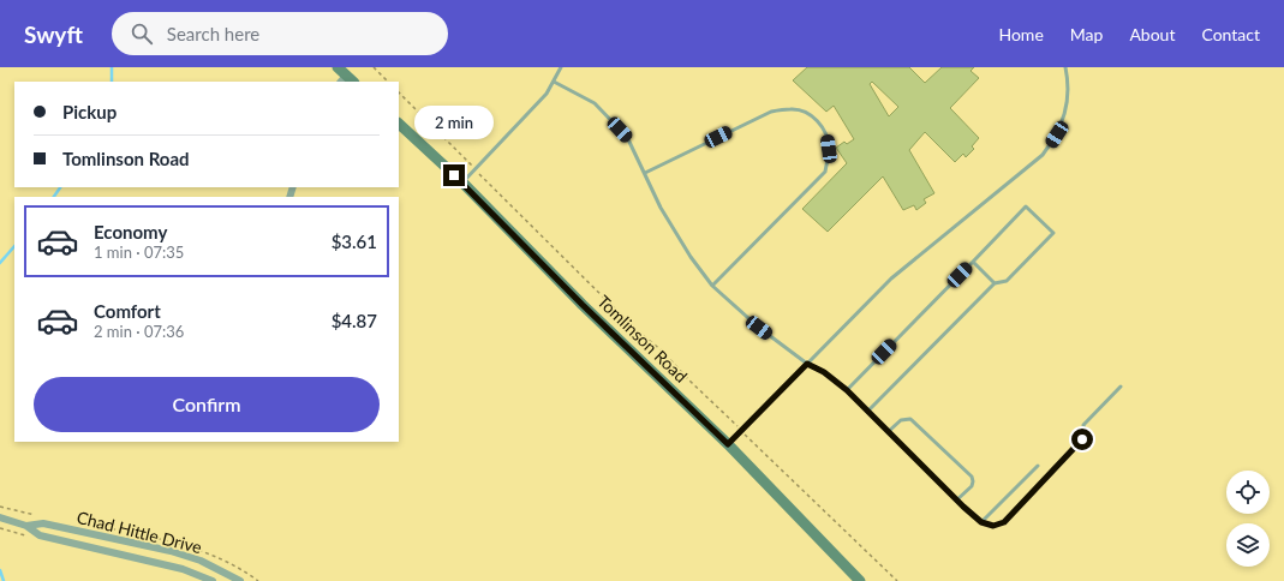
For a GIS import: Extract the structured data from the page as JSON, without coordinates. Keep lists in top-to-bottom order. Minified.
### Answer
{"streets":{"street":["Tomlinson Road","Chad Hittle Drive"]},"page":{"header":"Swyft","search":"Search here","nav":["Home","Map","About","Contact"],"banner":["Pickup","Tomlinson Road"],"bubble":"2 min","list":[{"name":"Economy","note":"1 min · 07:35","value":"$3.61"},{"name":"Comfort","note":"2 min · 07:36","value":"$4.87"}],"buttons":"Confirm"}}
